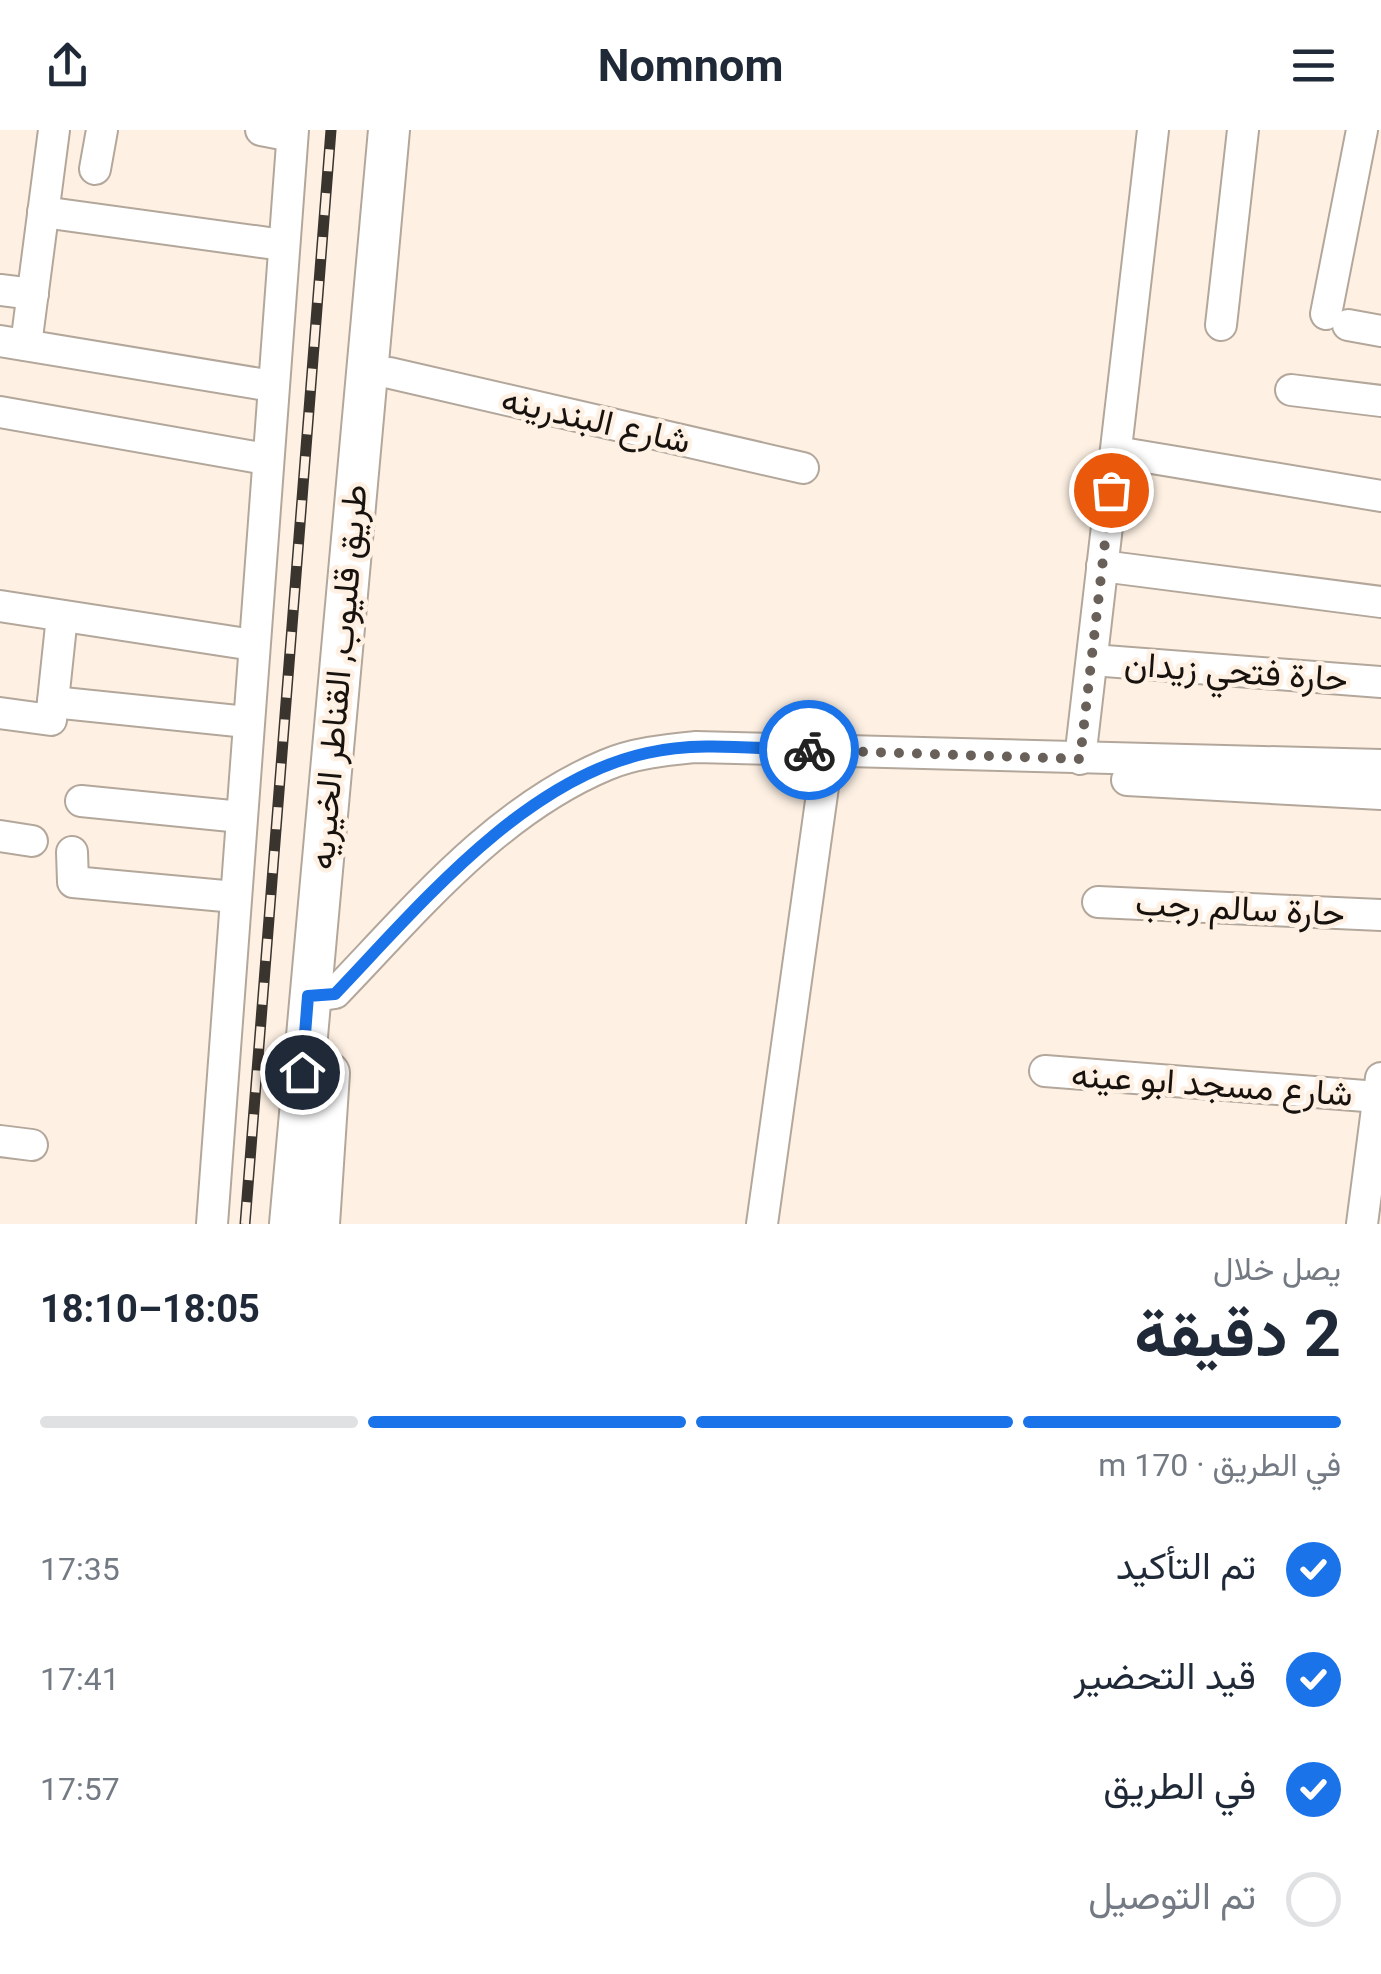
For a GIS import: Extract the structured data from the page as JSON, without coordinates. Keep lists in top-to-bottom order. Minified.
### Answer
{"streets":{"main road":["طريق قليوب, القناطر الخيريه"],"street":["شارع البندرينه","حارة فتحي زيدان","حارة سالم رجب","شارع مسجد ابو عينه"]},"crossings":[["شارع البندرينه","طريق قليوب, القناطر الخيريه"]],"page":{"header":"Nomnom","heading":["2 دقيقة","يصل خلال","18:05–18:10"],"bar":"في الطريق · 170 m","list":[["تم التأكيد","17:35"],["قيد التحضير","17:41"],["في الطريق","17:57"],"تم التوصيل"]}}
